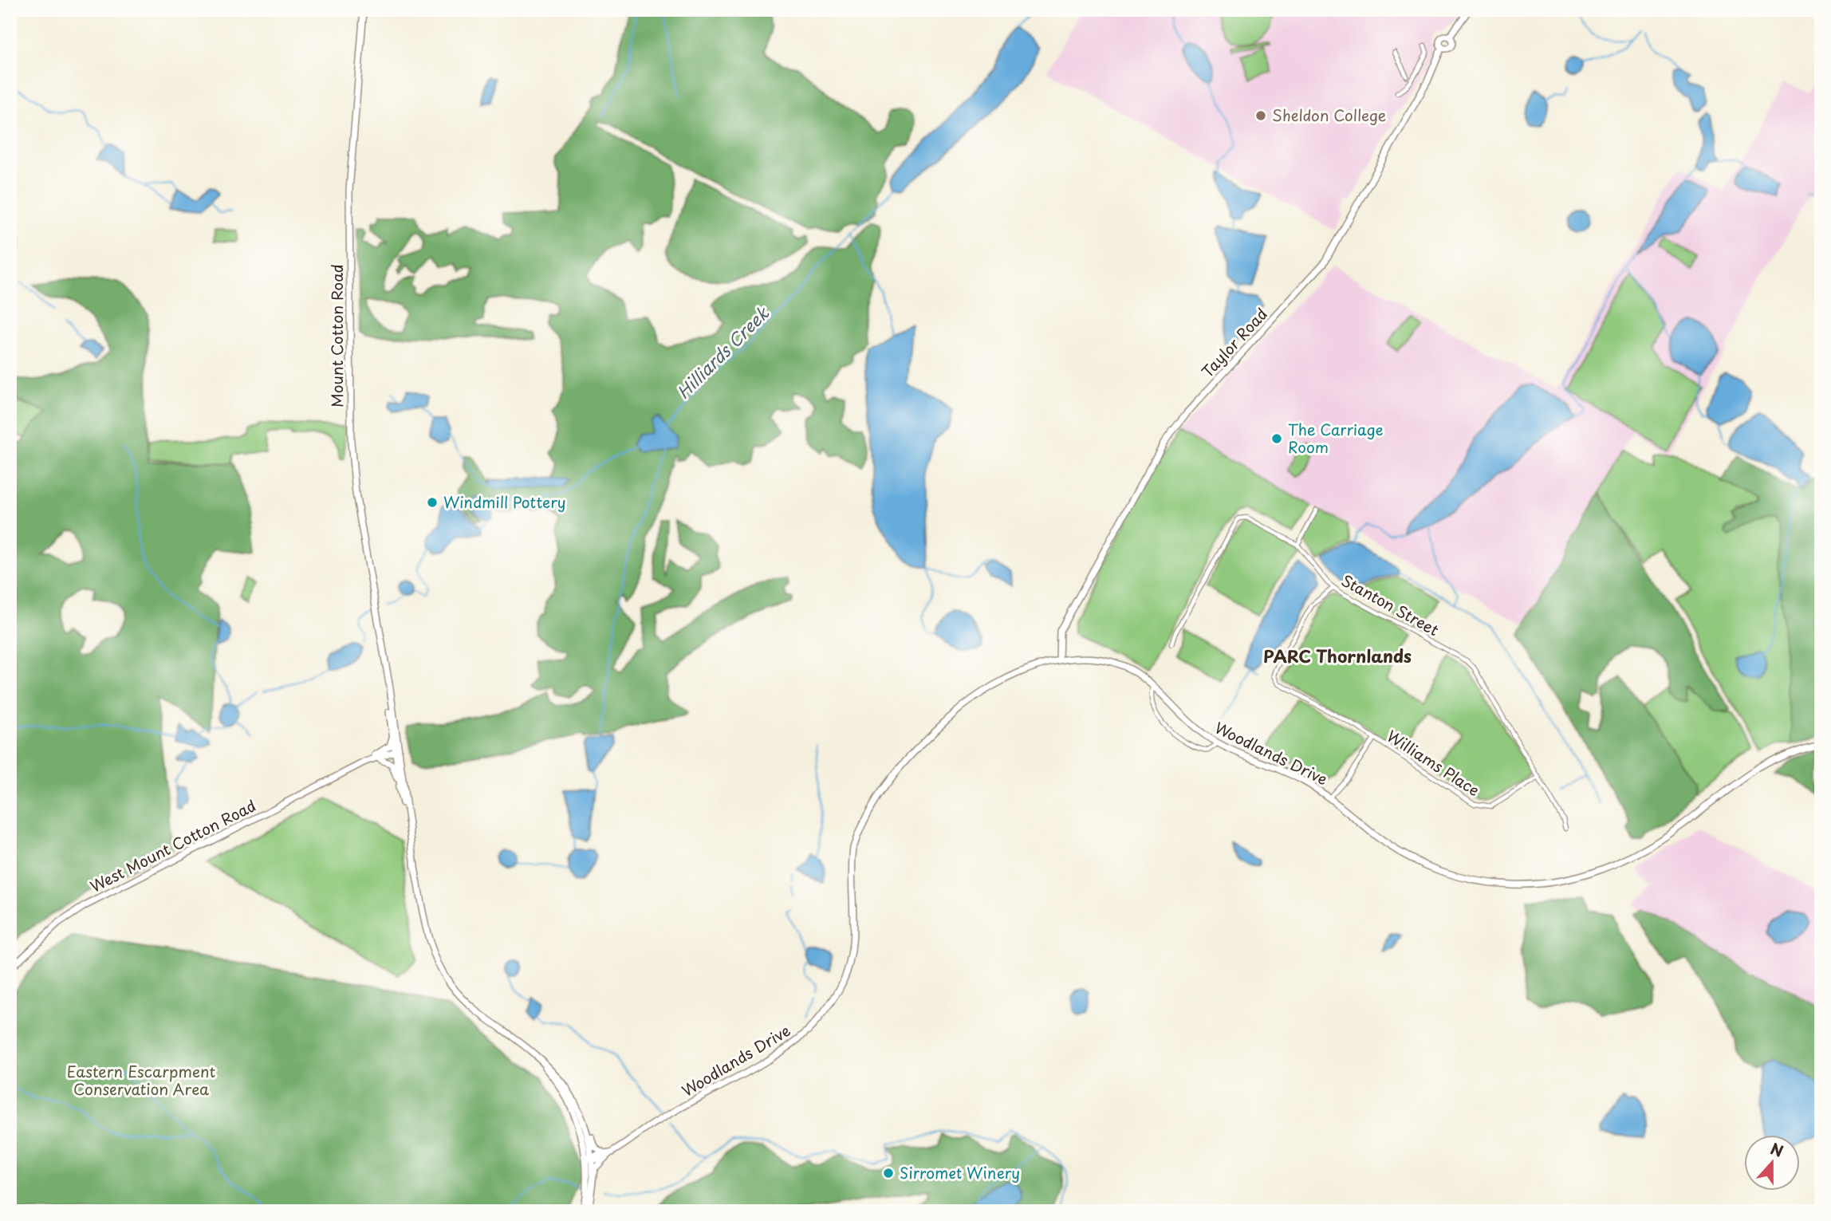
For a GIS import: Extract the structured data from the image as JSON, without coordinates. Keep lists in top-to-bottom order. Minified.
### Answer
{"streets":{"main road":["Mount Cotton Road","Taylor Road","Woodlands Drive","West Mount Cotton Road"],"street":["Stanton Street","Williams Place"]},"crossings":[["Taylor Road","Woodlands Drive"],["Stanton Street","Williams Place"],["Woodlands Drive","Williams Place"]],"districts":["PARC Thornlands"],"water":["Hilliards Creek"],"parks":["Eastern Escarpment Conservation Area"],"places":["Sheldon College","The Carriage Room","Windmill Pottery","Sirromet Winery"],"north":"top"}
